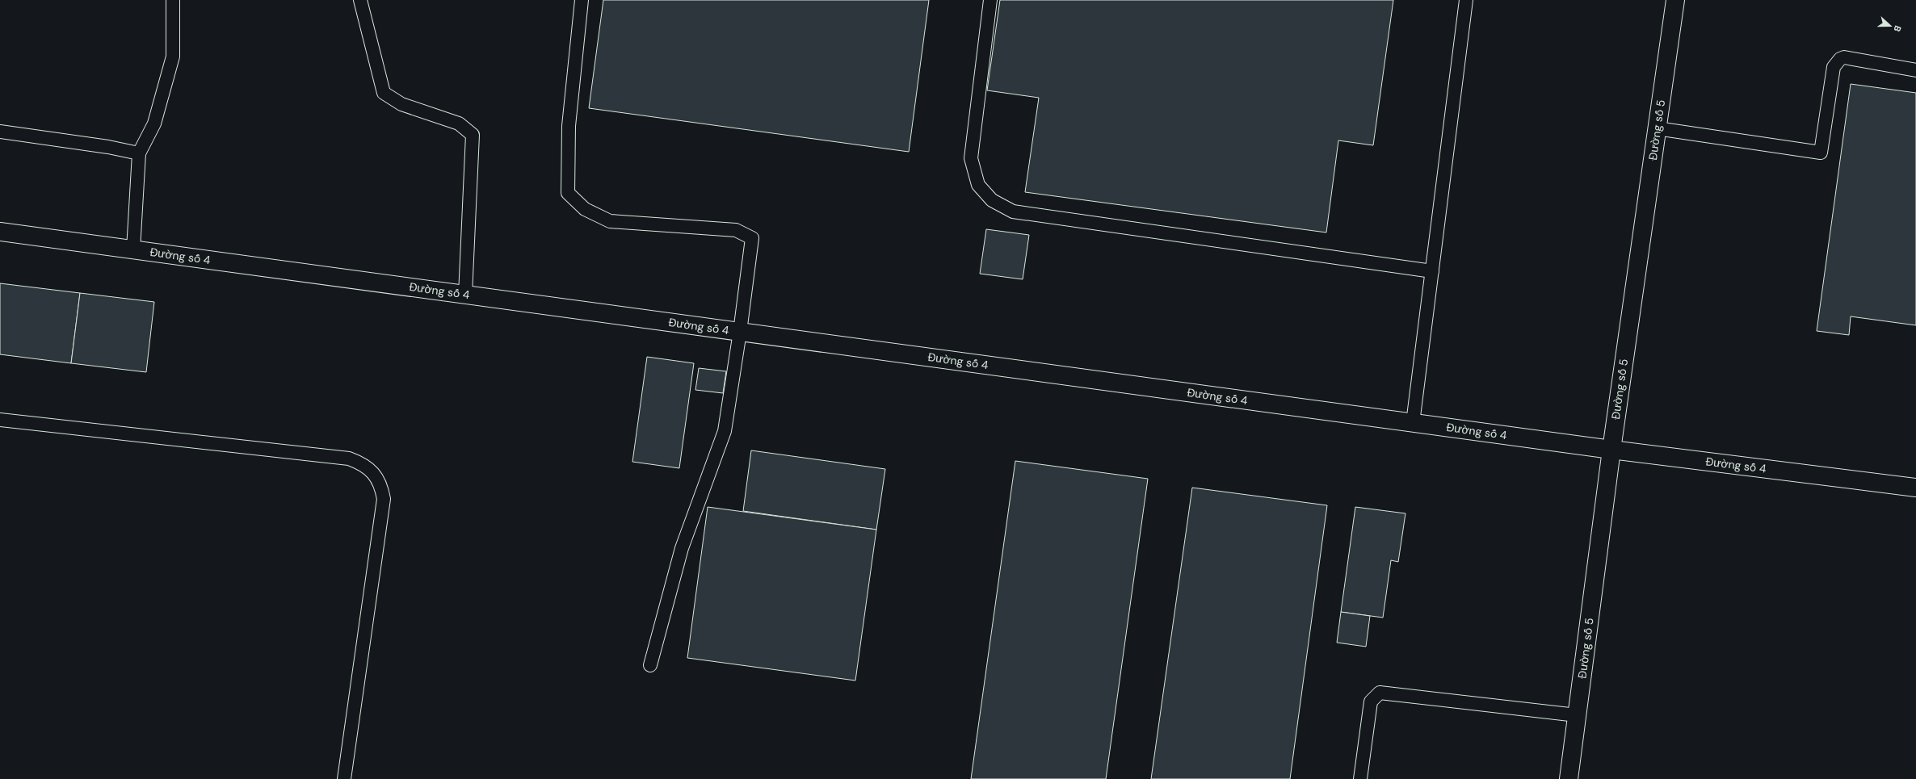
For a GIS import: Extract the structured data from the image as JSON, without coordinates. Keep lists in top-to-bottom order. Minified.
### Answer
{"streets":{"street":["Đường số 5","Đường số 4"]},"crossings":[["Đường số 5","Đường số 4"]],"north":"right"}
